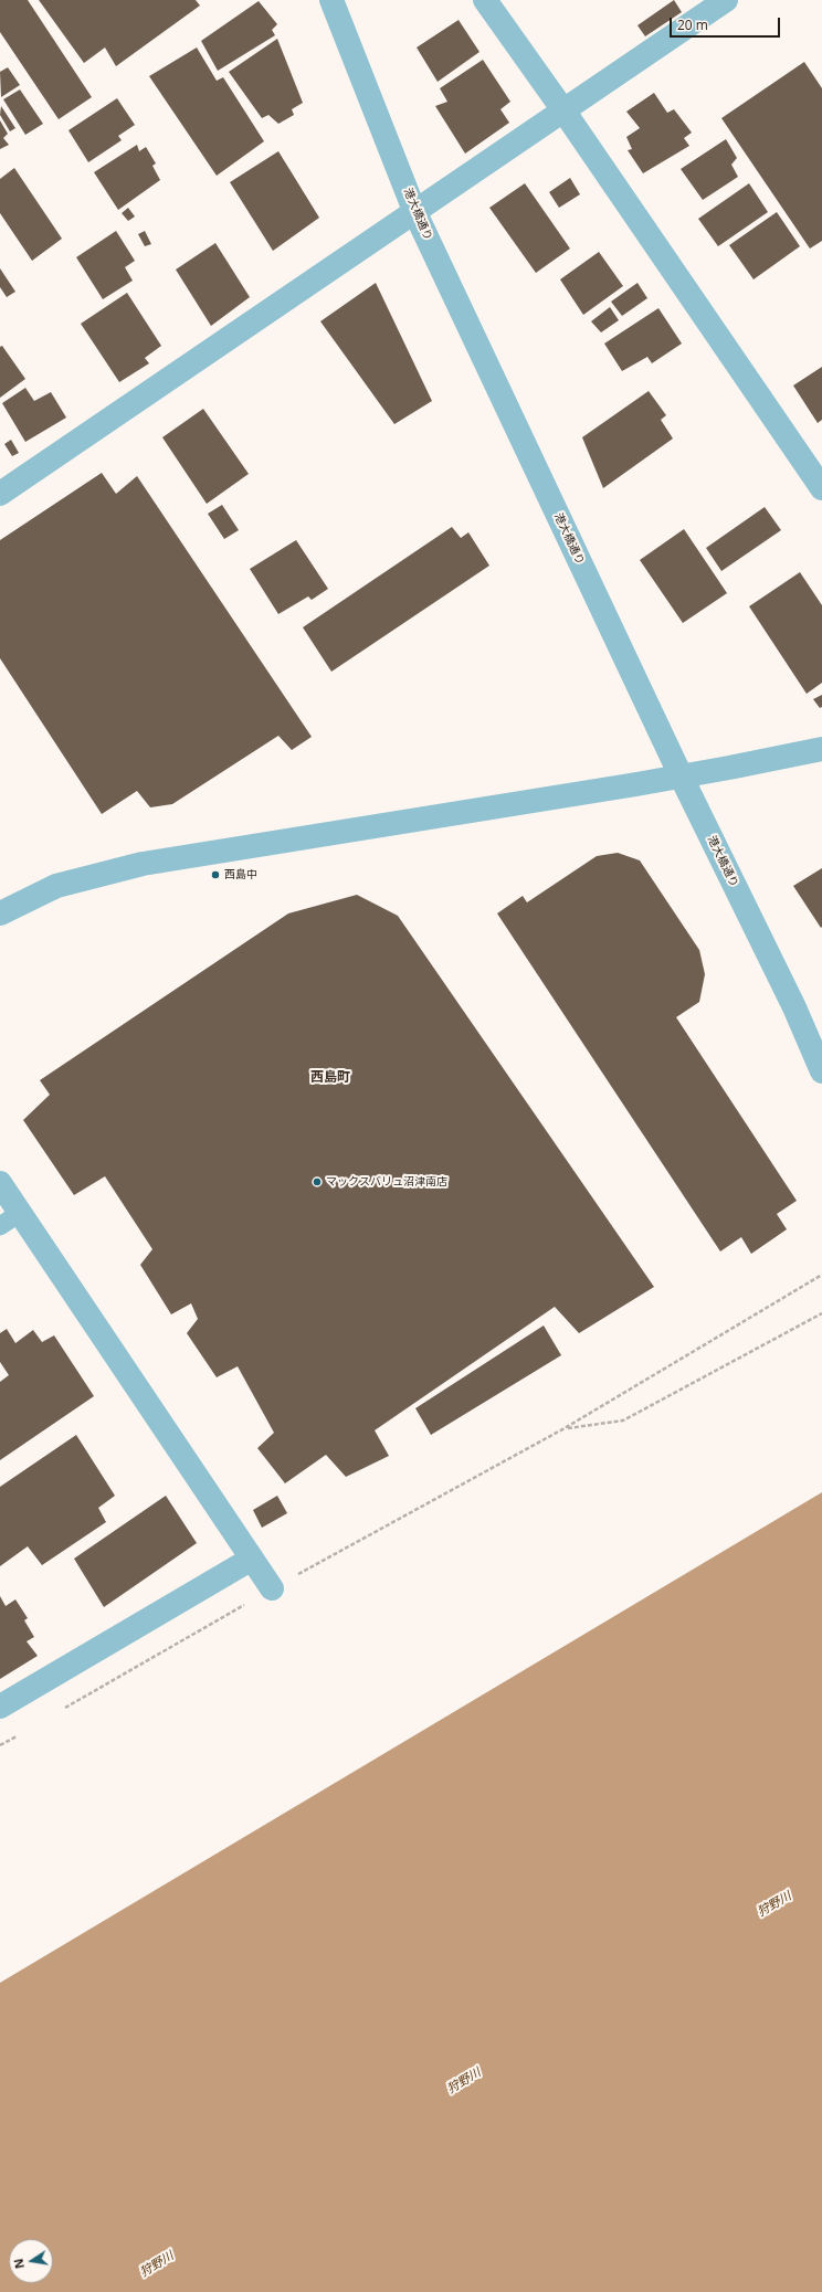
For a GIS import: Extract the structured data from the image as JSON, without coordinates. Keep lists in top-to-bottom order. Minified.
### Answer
{"streets":{"street":["港大橋通り"]},"districts":["西島町"],"water":["狩野川"],"places":["西島中","マックスバリュ沼津南店"],"scale_bar":"20 m","north":"left"}
